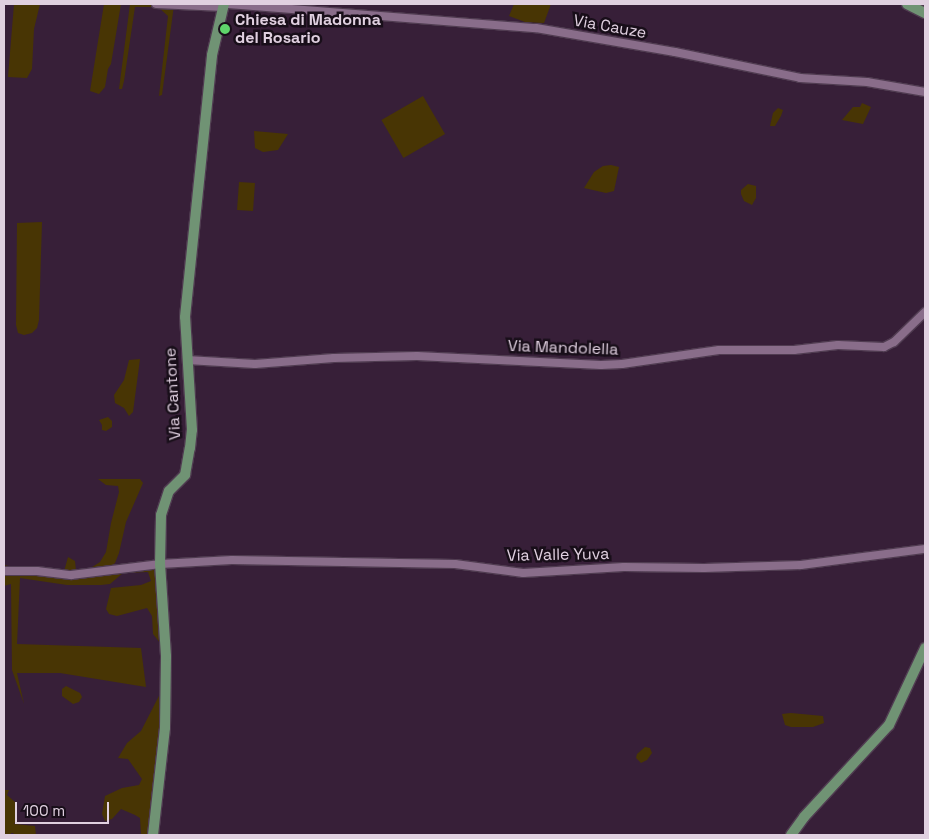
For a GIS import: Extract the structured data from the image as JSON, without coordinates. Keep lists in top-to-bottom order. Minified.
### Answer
{"streets":{"main road":["Via Cantone"],"street":["Via Cauze","Via Mandolella","Via Valle Yuva"]},"crossings":[["Via Cauze","Via Cantone"],["Via Mandolella","Via Cantone"],["Via Cantone","Via Valle Yuva"]],"places":["Chiesa di Madonna del Rosario"],"scale_bar":"100 m"}
